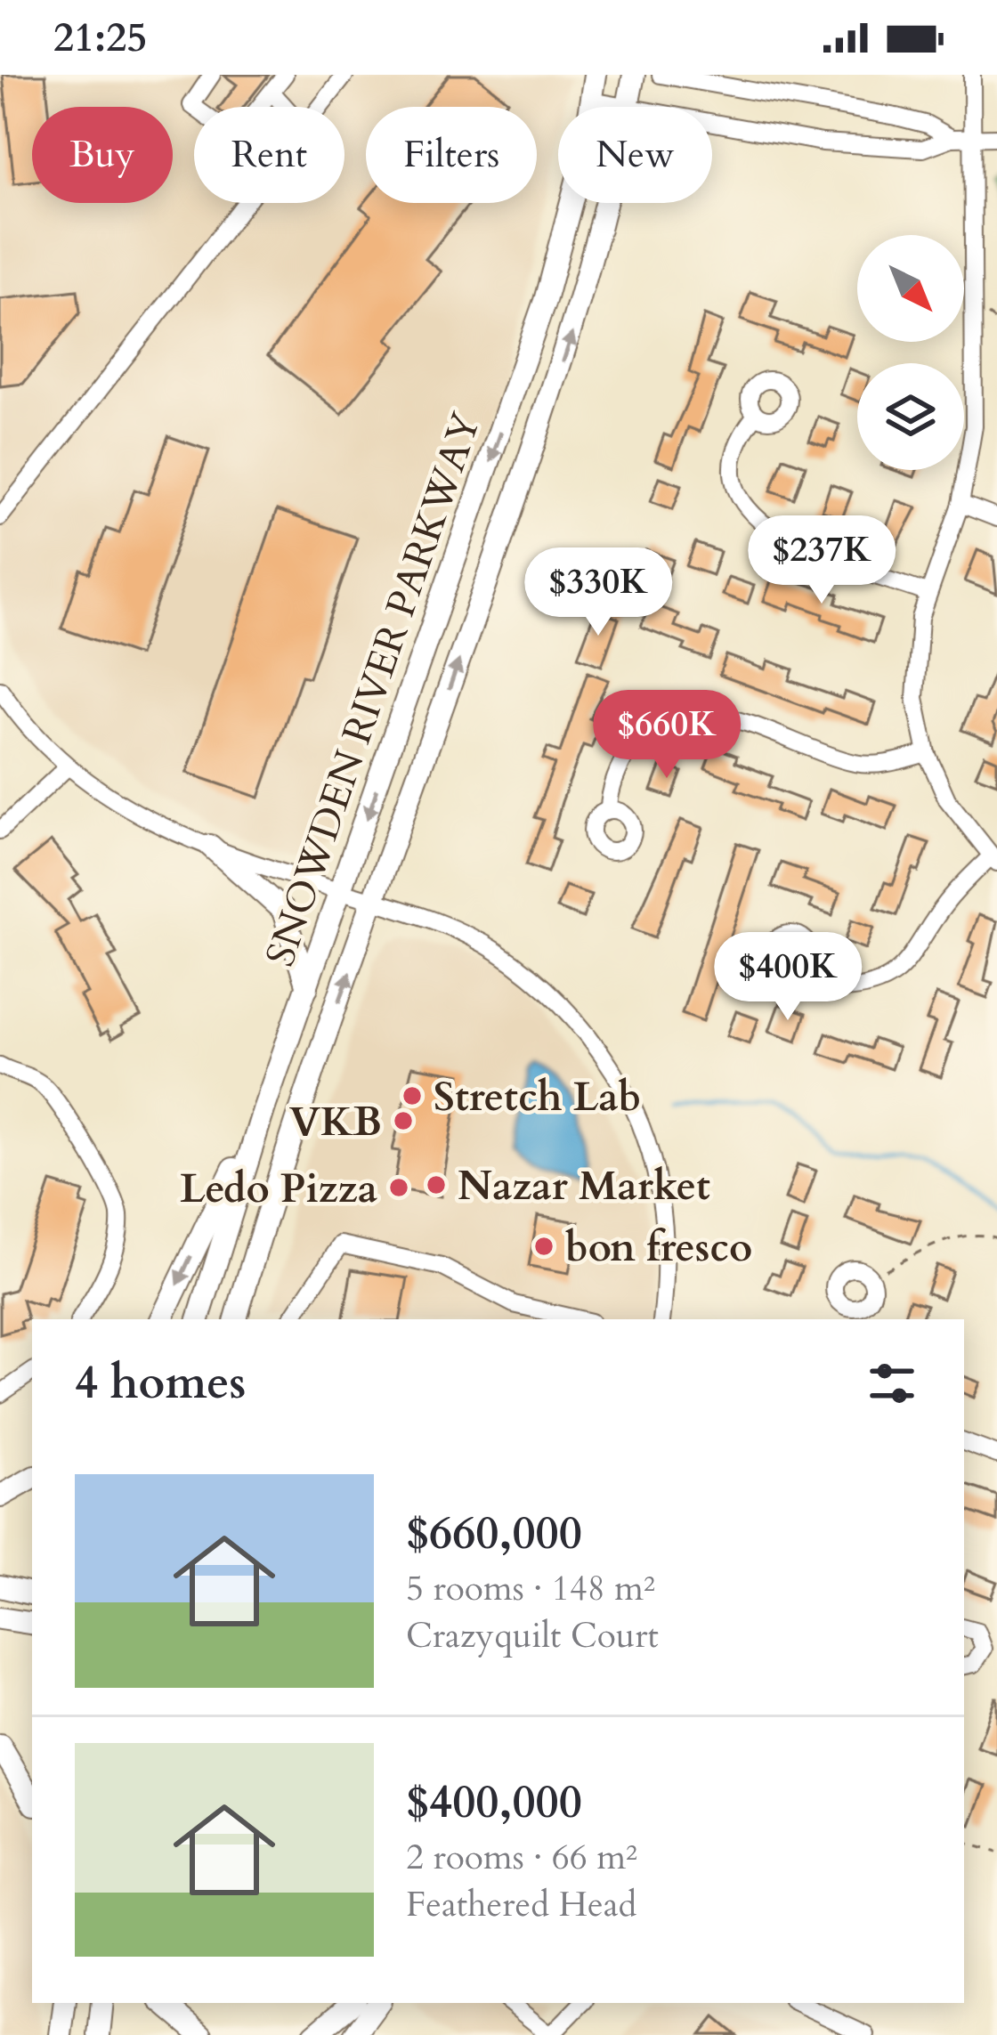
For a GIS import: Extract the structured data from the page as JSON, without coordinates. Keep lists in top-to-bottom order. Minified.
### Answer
{"streets":{"main road":["SNOWDEN RIVER PARKWAY"]},"places":["Stretch Lab","VKB","Nazar Market","Ledo Pizza","bon fresco"],"north":"bottom right","page":{"status":"21:25","chip":["Buy","Rent","Filters","New"],"price":["$237K","$330K","$660K","$400K"],"heading":"4 homes","list":[{"name":"$660,000","note":"5 rooms · 148 m² · Crazyquilt Court"},{"name":"$400,000","note":"2 rooms · 66 m² · Feathered Head"}]}}
